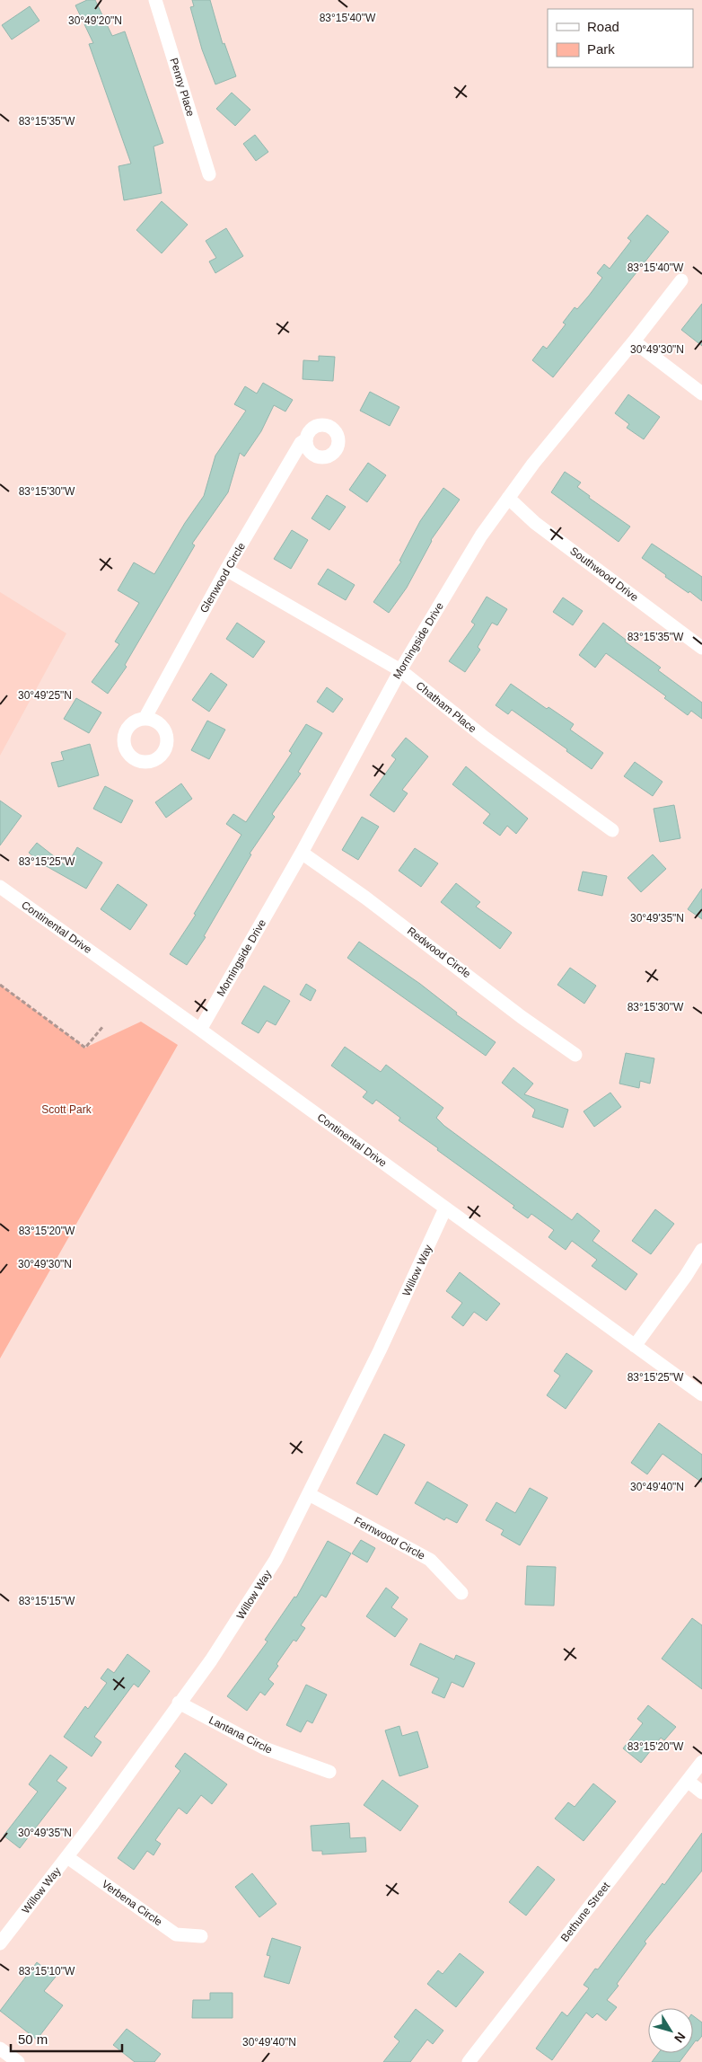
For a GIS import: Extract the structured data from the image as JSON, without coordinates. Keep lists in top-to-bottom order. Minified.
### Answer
{"streets":{"street":["Penny Place","Southwood Drive","Glenwood Circle","Morningside Drive","Chatham Place","Continental Drive","Redwood Circle","Willow Way","Fernwood Circle","Lantana Circle","Verbena Circle","Bethune Street"]},"crossings":[["Southwood Drive","Morningside Drive"],["Glenwood Circle","Chatham Place"],["Morningside Drive","Chatham Place"],["Morningside Drive","Continental Drive"],["Morningside Drive","Redwood Circle"],["Continental Drive","Willow Way"],["Willow Way","Fernwood Circle"],["Willow Way","Lantana Circle"],["Willow Way","Verbena Circle"]],"parks":["Scott Park"],"legend":["Road","Park"],"scale_bar":"50 m","north":"bottom right","coordinates":["83°15'40\"W","30°49'20\"N","83°15'35\"W","30°49'30\"N","83°15'30\"W","30°49'25\"N","83°15'25\"W","30°49'35\"N","83°15'20\"W","30°49'40\"N","83°15'15\"W","83°15'10\"W"]}
